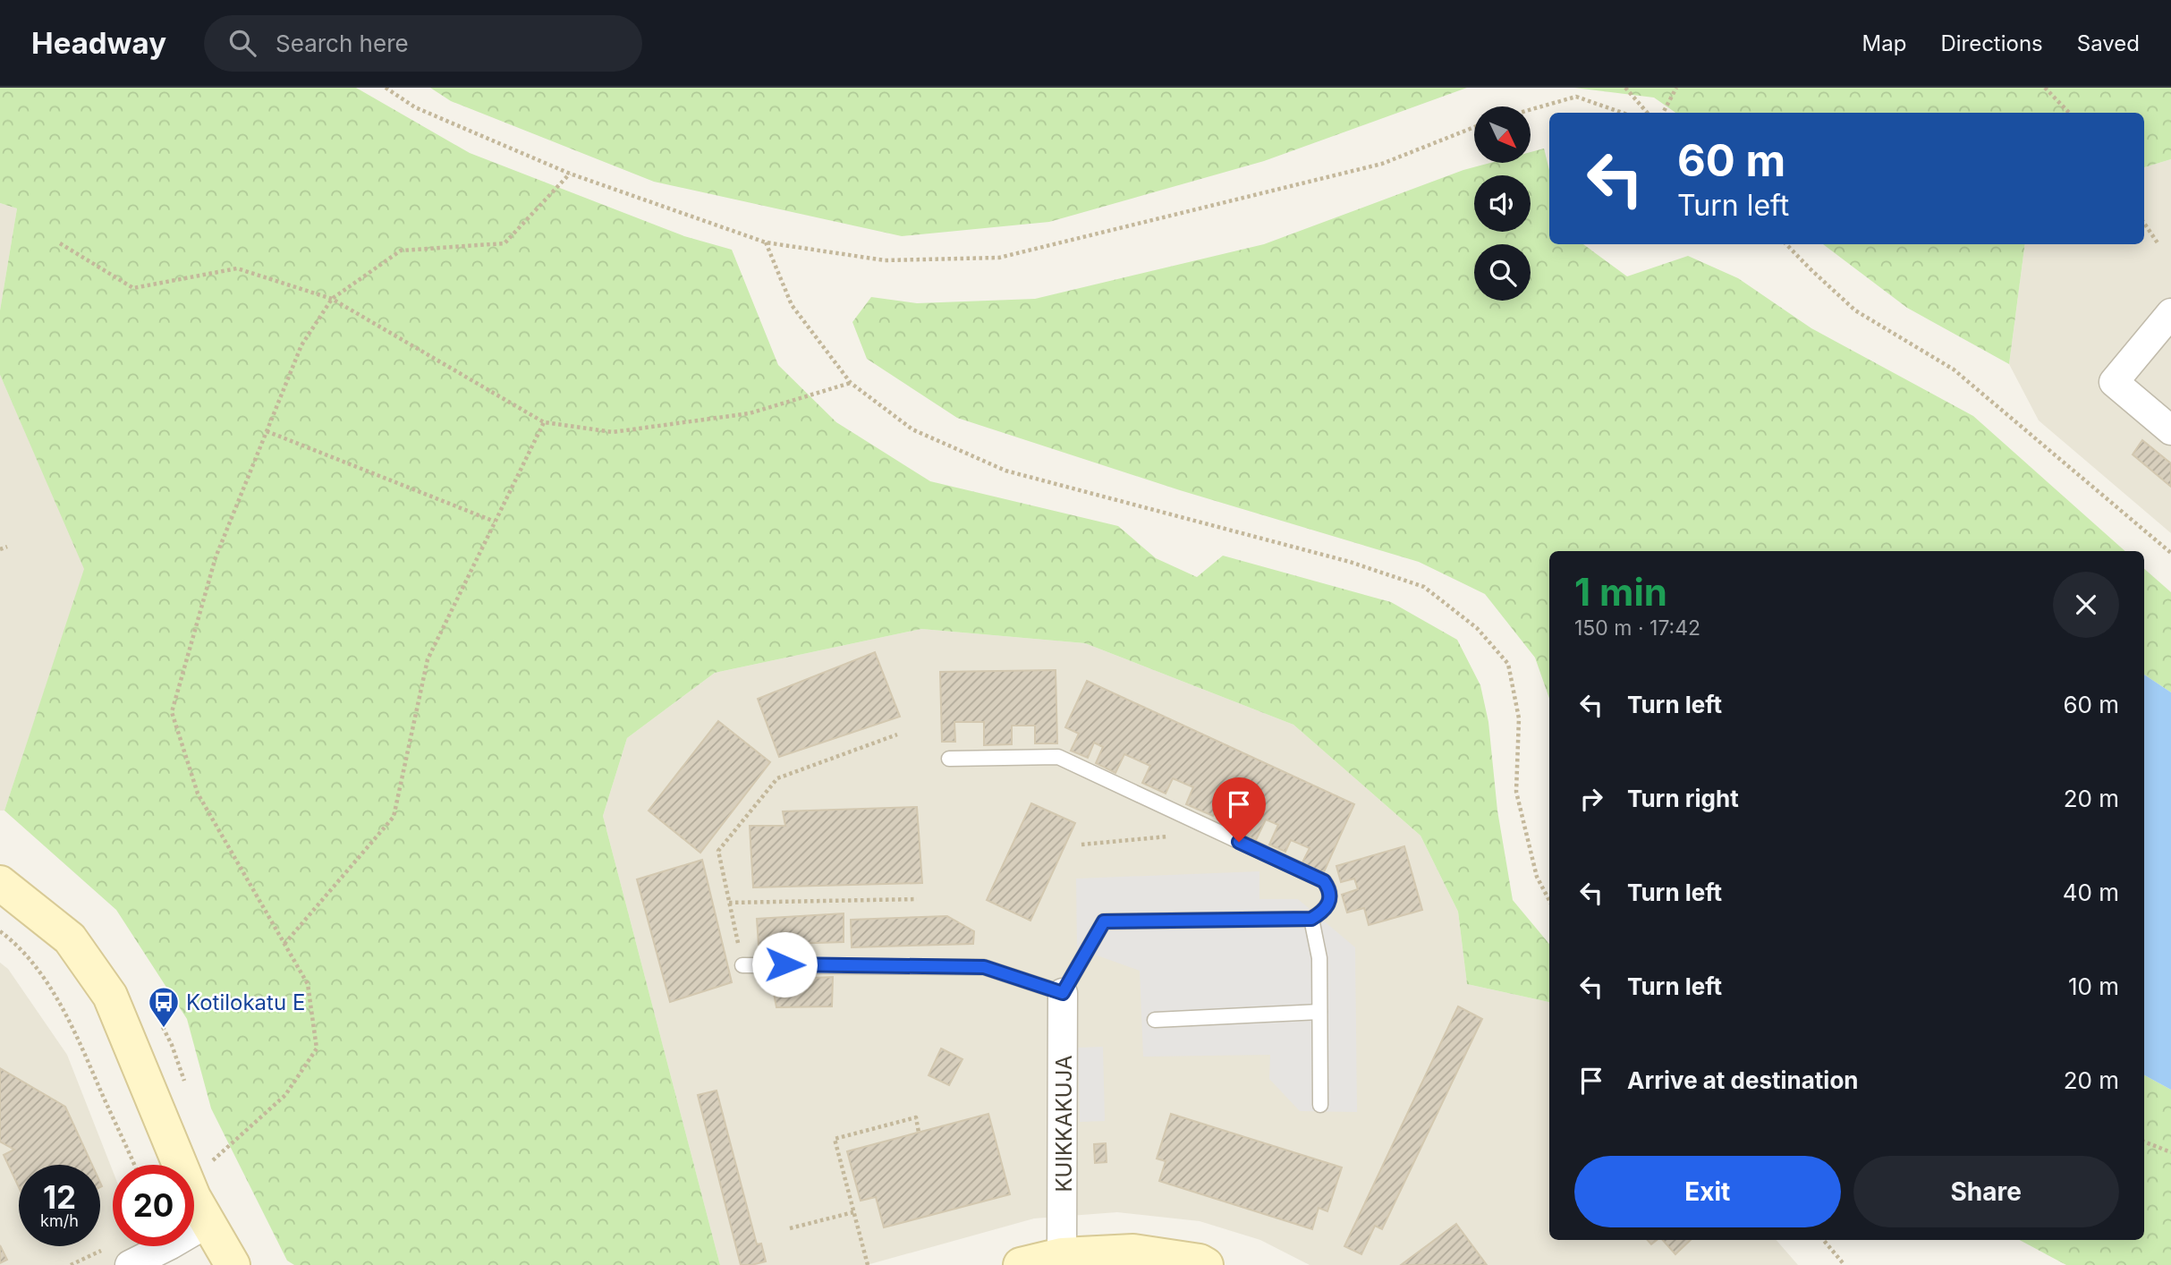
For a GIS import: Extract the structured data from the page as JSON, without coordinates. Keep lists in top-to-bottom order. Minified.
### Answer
{"streets":{"street":["KUIKKAKUJA"]},"places":{"bus stop":["Kotilokatu E"]},"north":"bottom right","page":{"header":"Headway","search":"Search here","nav":["Map","Directions","Saved"],"turn":["60 m","Turn left"],"heading":["1 min","150 m · 17:42"],"list":[{"name":"Turn left","value":"60 m"},{"name":"Turn right","value":"20 m"},{"name":"Turn left","value":"40 m"},{"name":"Turn left","value":"10 m"},{"name":"Arrive at destination","value":"20 m"}],"buttons":["Exit","Share"],"speed":"12 km/h","limit":"20"}}
